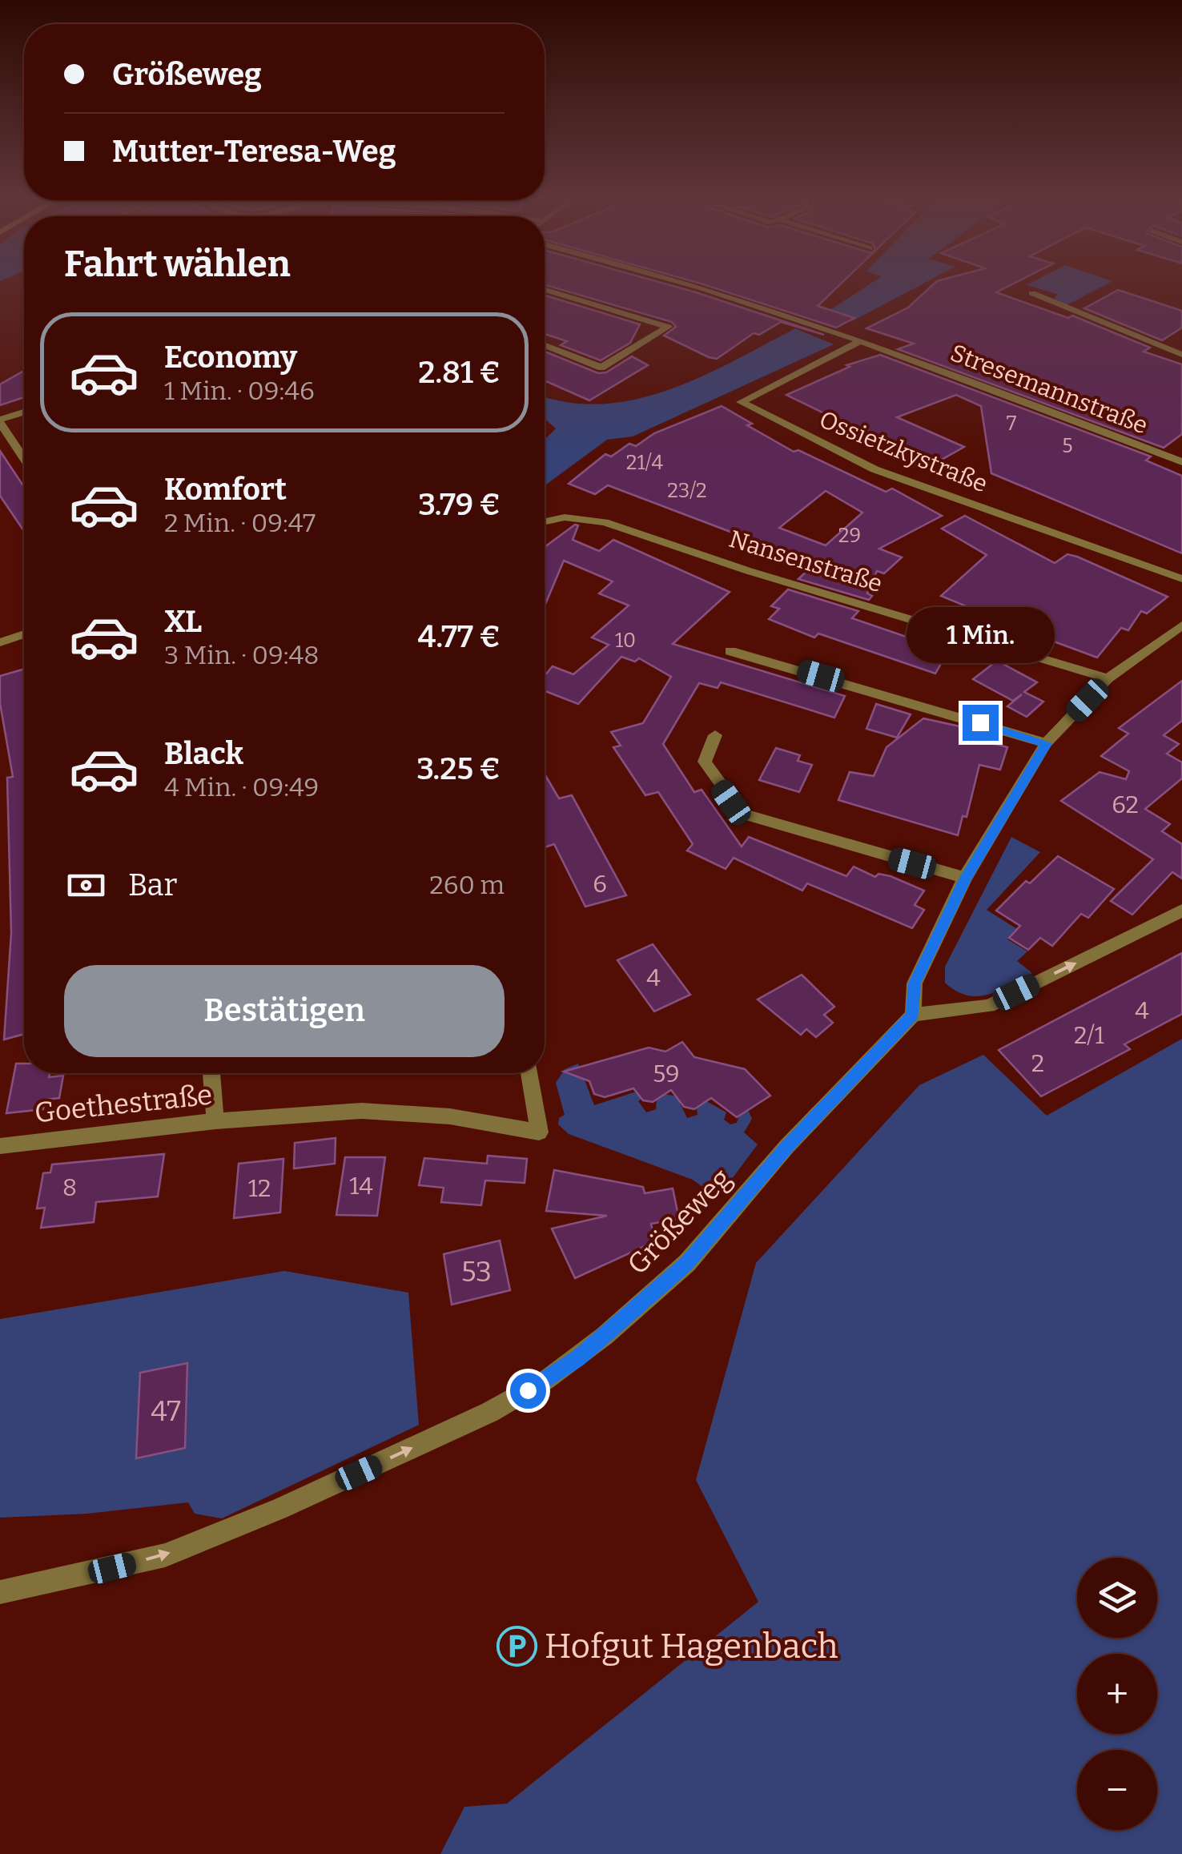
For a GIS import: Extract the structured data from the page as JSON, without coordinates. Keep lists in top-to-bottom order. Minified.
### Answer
{"streets":{"street":["Stresemannstraße","Ossietzkystraße","Nansenstraße","Goethestraße","Größeweg"]},"crossings":[["Stresemannstraße","Ossietzkystraße"]],"one_way":["Größeweg"],"places":{"parking":["Hofgut Hagenbach"]},"house_numbers":["7","5","21/4","23/2","29","10","62","6","4","4","2/1","2","59","14","8","12","53","47"],"page":{"banner":["Größeweg","Mutter-Teresa-Weg"],"heading":"Fahrt wählen","list":[{"name":"Economy","note":"1 Min. · 09:46","value":"2.81 €"},{"name":"Komfort","note":"2 Min. · 09:47","value":"3.79 €"},{"name":"XL","note":"3 Min. · 09:48","value":"4.77 €"},{"name":"Black","note":"4 Min. · 09:49","value":"3.25 €"}],"bubble":"1 Min.","pay":["Bar","260 m"],"buttons":"Bestätigen","map_buttons":["+","−"]}}
